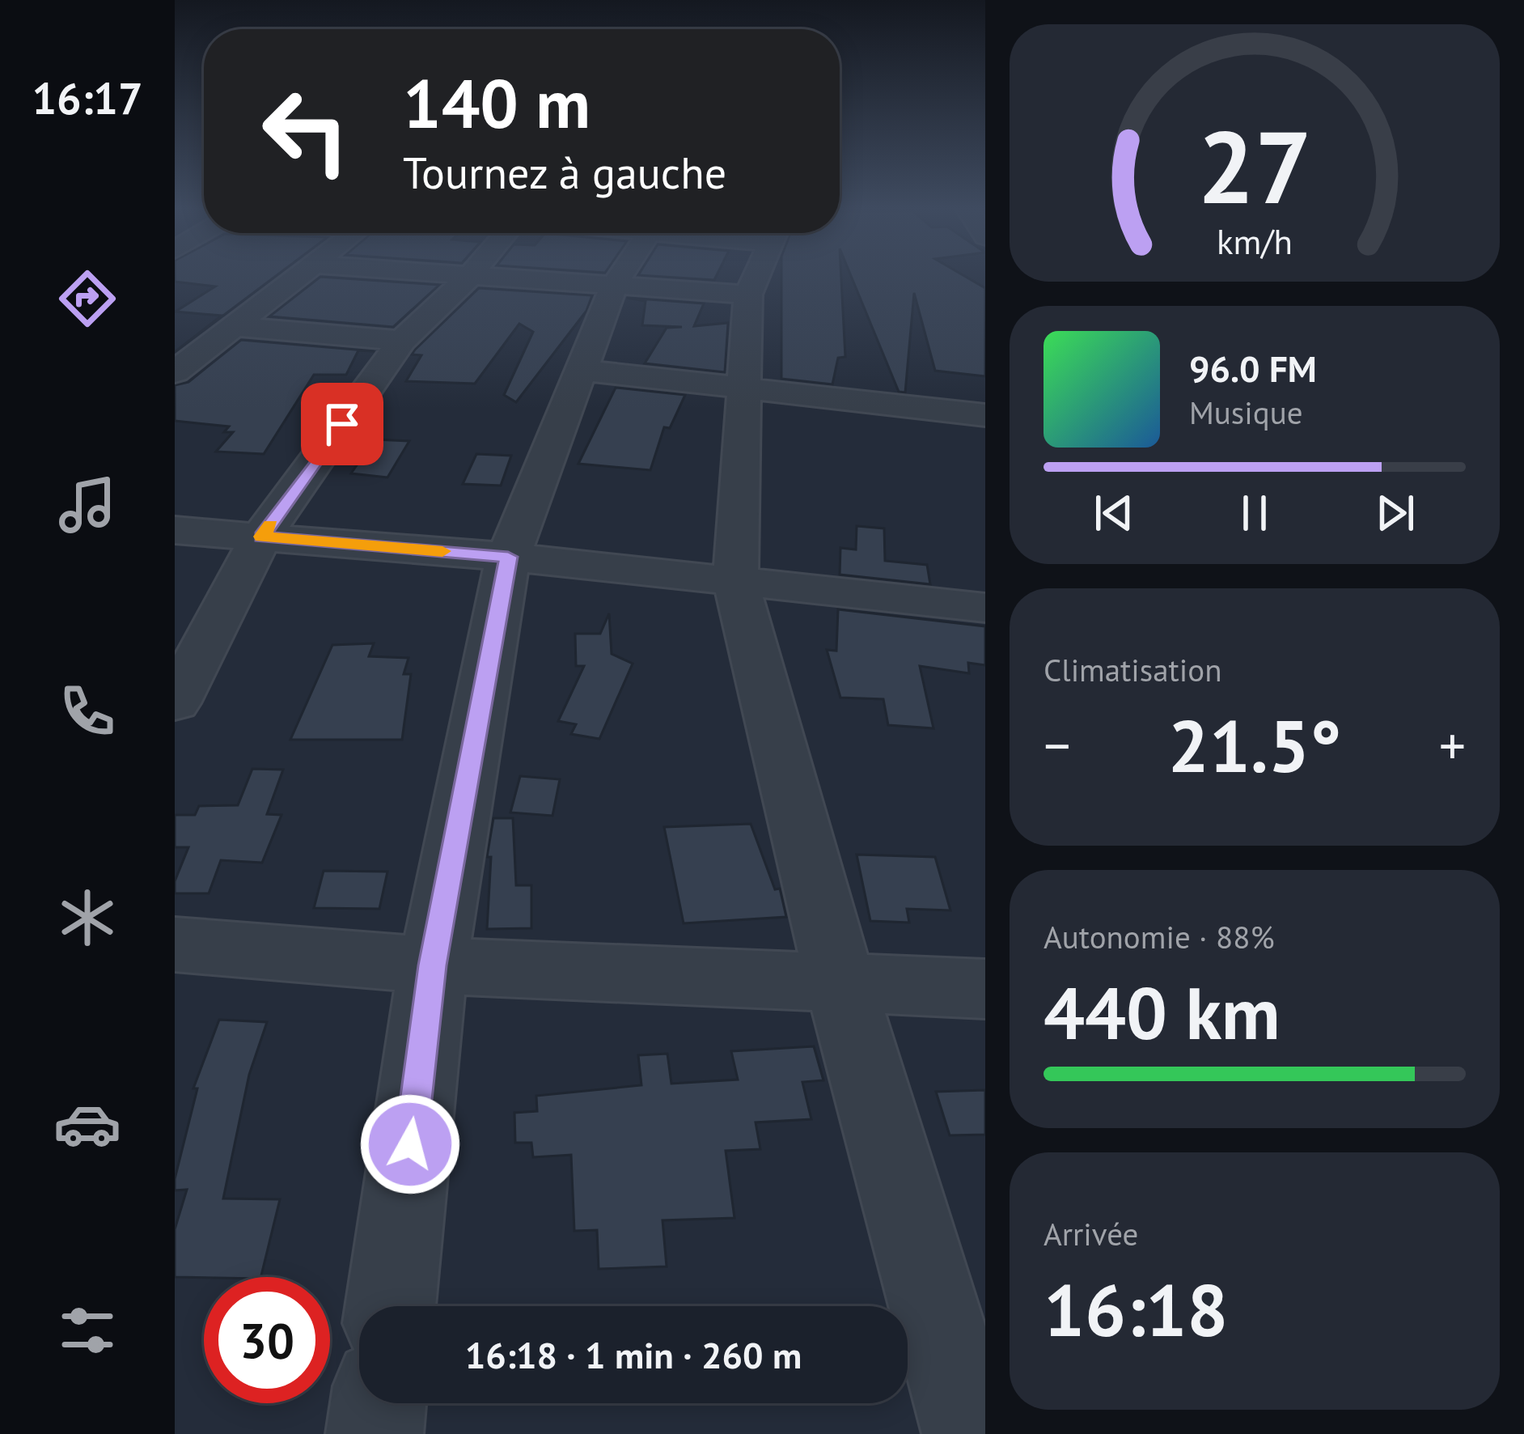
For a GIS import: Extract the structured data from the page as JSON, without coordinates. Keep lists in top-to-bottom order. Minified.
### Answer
{"page":{"tabs":"16:17","turn":["140 m","Tournez à gauche"],"song":["96.0 FM","Musique"],"tile":["Climatisation",["Autonomie · 88%","440 km"],["Arrivée","16:18"]],"heat":["−","21.5°","+"],"limit":"30","trip":"16:18 · 1 min · 260 m","gauge":["27","km/h"]}}
